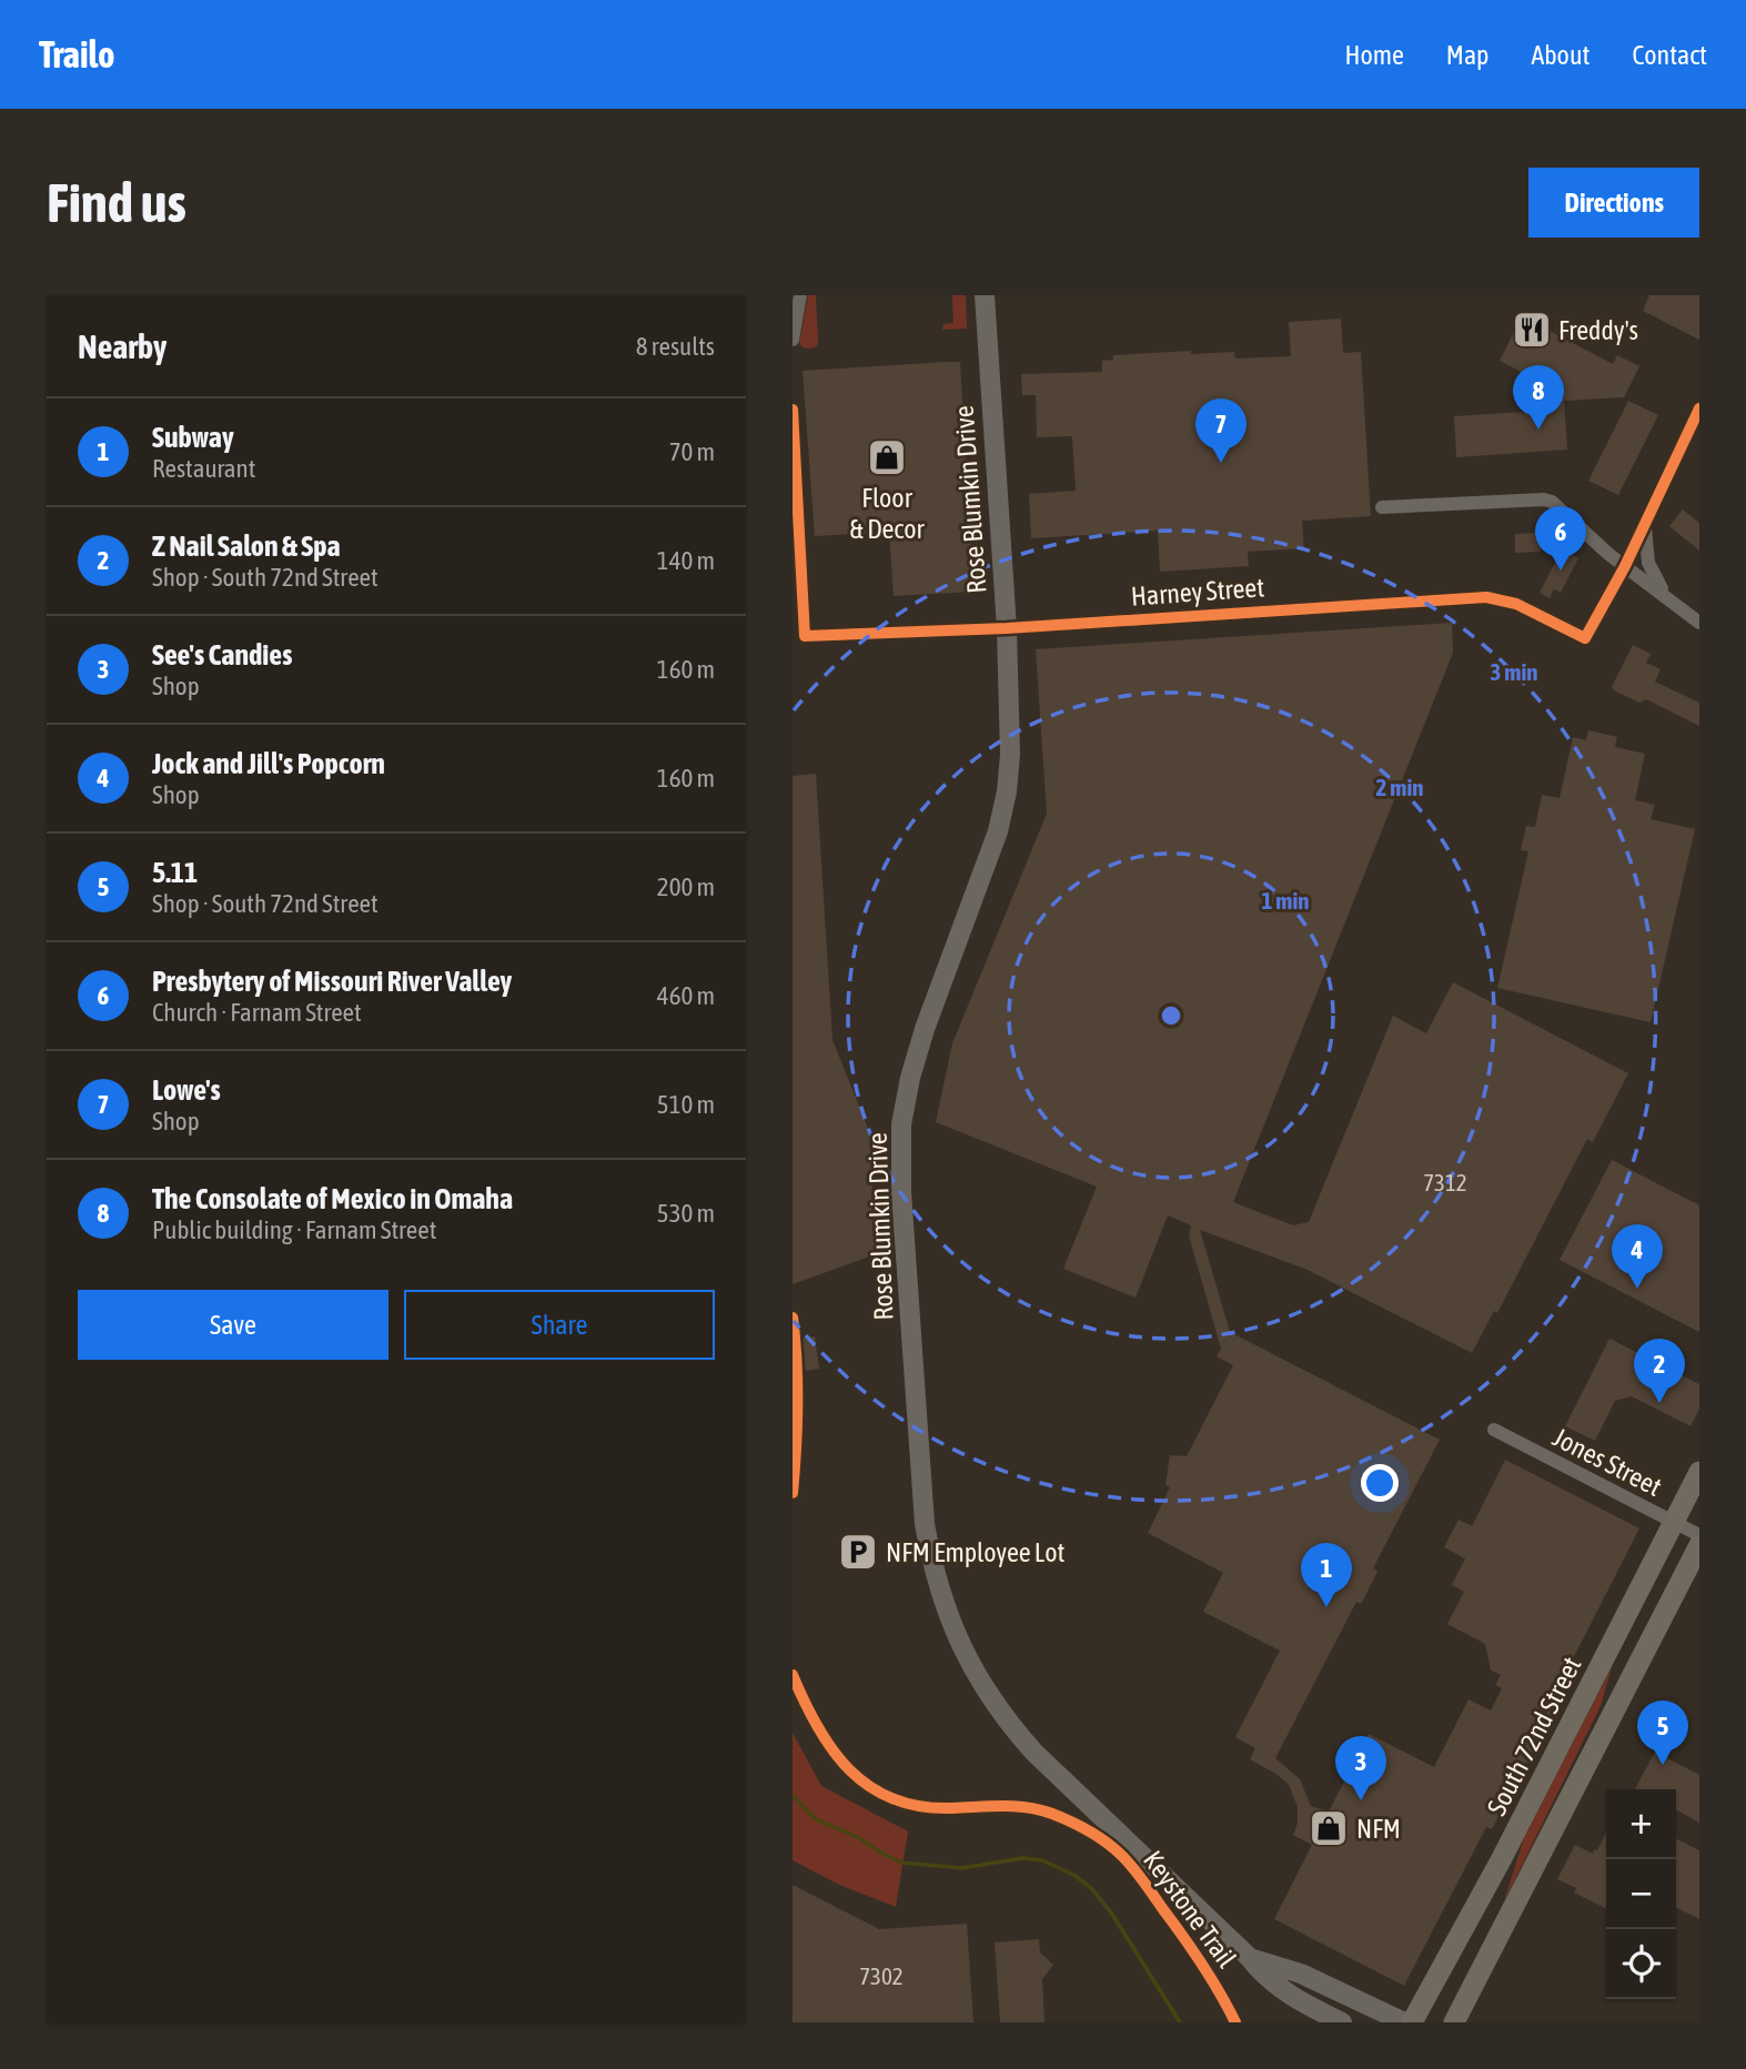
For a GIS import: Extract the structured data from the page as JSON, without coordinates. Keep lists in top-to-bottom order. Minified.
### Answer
{"streets":{"main road":["Rose Blumkin Drive","South 72nd Street"],"street":["Harney Street","Jones Street"],"cycle path":["Keystone Trail"]},"crossings":[["Rose Blumkin Drive","Harney Street"],["Jones Street","South 72nd Street"]],"places":{"restaurant":["Freddy's"],"shop":["Floor & Decor","NFM"],"parking":["NFM Employee Lot"]},"house_numbers":["7312","7302"],"page":{"header":"Trailo","nav":["Home","Map","About","Contact"],"buttons":["Directions",["Save","Share"]],"title":"Find us","heading":["Nearby","8 results"],"pins":["8","7","6","4","2","1","5","3"],"list":[{"mark":"1","name":"Subway","note":"Restaurant","value":"70 m"},{"mark":"2","name":"Z Nail Salon & Spa","note":"Shop · South 72nd Street","value":"140 m"},{"mark":"3","name":"See's Candies","note":"Shop","value":"160 m"},{"mark":"4","name":"Jock and Jill's Popcorn","note":"Shop","value":"160 m"},{"mark":"5","name":"5.11","note":"Shop · South 72nd Street","value":"200 m"},{"mark":"6","name":"Presbytery of Missouri River Valley","note":"Church · Farnam Street","value":"460 m"},{"mark":"7","name":"Lowe's","note":"Shop","value":"510 m"},{"mark":"8","name":"The Consolate of Mexico in Omaha","note":"Public building · Farnam Street","value":"530 m"}],"map_buttons":["+","−"]},"rings":["3 min","2 min","1 min"]}
